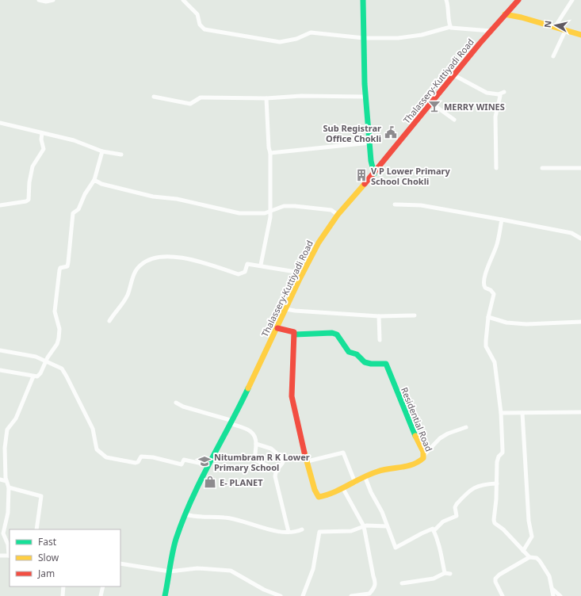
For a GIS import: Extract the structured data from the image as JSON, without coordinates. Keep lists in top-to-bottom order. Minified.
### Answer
{"streets":{"main road":["Thalassery-Kuttiyadi Road","Residential Road"]},"places":{"bar":["MERRY WINES"],"public building":["Sub Registrar Office Chokli"],"building":["V P Lower Primary School Chokli"],"school or university":["Nitumbram R K Lower Primary School"],"shop":["E- PLANET"]},"legend":["Fast","Slow","Jam"],"north":"left"}
